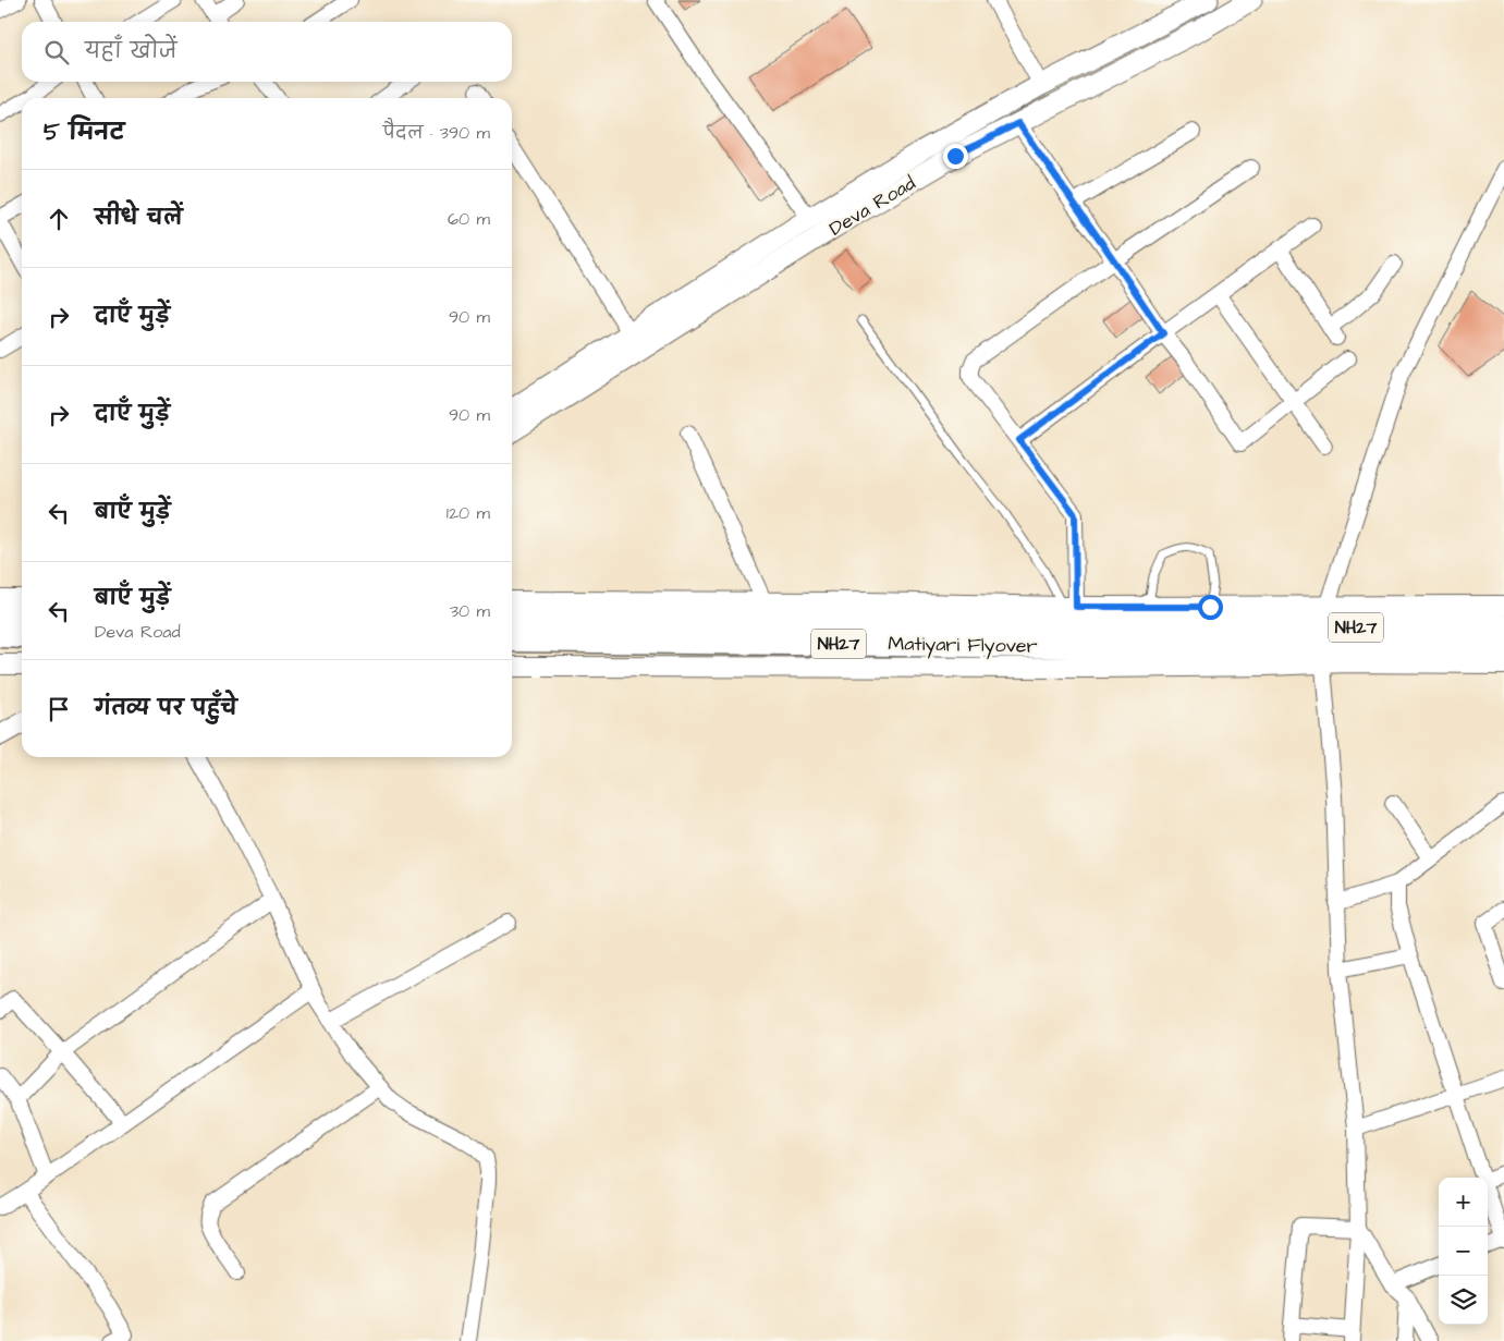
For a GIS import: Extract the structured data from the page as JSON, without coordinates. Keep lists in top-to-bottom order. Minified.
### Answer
{"streets":{"highway":["NH27","Matiyari Flyover"],"main road":["Deva Road"]},"crossings":[["NH27","Matiyari Flyover"]],"page":{"search":"यहाँ खोजें","heading":["5 मिनट","पैदल · 390 m"],"list":[["सीधे चलें","60 m"],["दाएँ मुड़ें","90 m"],["दाएँ मुड़ें","90 m"],["बाएँ मुड़ें","120 m"],["बाएँ मुड़ें","Deva Road","30 m"],"गंतव्य पर पहुँचे"],"map_buttons":["+","−"]}}
